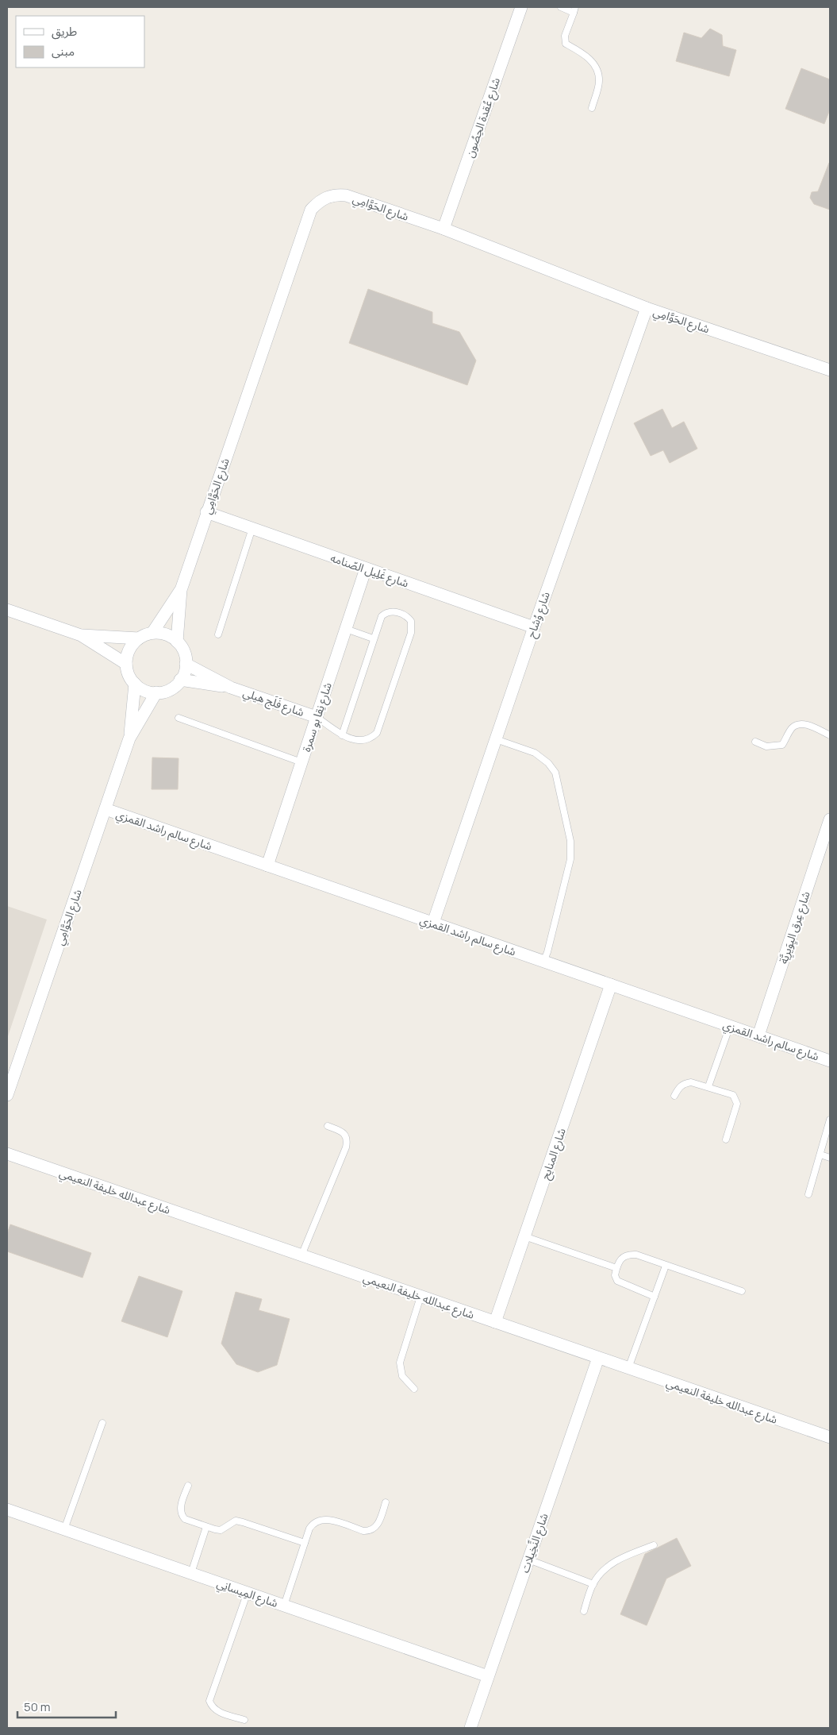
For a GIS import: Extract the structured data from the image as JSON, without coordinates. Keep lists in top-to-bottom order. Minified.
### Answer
{"streets":{"street":["شارع عُقدة الحِصُون","شارع الحَوَّامِي","شارع غَلِيل الصّنامه","شارع وُشاح","شارع فَلَج هيلي","شارع نِقا بو سمرة","شارع سالم راشد القمزي","شارع عِرق اليِوَيرِيَّة","شارع المنايح","شارع عبدالله خليفة النعيمي","شارع النِّخِيلات","شارع المِيسانِي"]},"crossings":[["شارع عُقدة الحِصُون","شارع الحَوَّامِي"],["شارع الحَوَّامِي","شارع غَلِيل الصّنامه"],["شارع الحَوَّامِي","شارع وُشاح"],["شارع الحَوَّامِي","شارع فَلَج هيلي"],["شارع الحَوَّامِي","شارع سالم راشد القمزي"],["شارع غَلِيل الصّنامه","شارع وُشاح"],["شارع غَلِيل الصّنامه","شارع نِقا بو سمرة"],["شارع وُشاح","شارع سالم راشد القمزي"],["شارع فَلَج هيلي","شارع نِقا بو سمرة"],["شارع نِقا بو سمرة","شارع سالم راشد القمزي"],["شارع سالم راشد القمزي","شارع عِرق اليِوَيرِيَّة"],["شارع سالم راشد القمزي","شارع المنايح"],["شارع المنايح","شارع عبدالله خليفة النعيمي"],["شارع عبدالله خليفة النعيمي","شارع النِّخِيلات"],["شارع النِّخِيلات","شارع المِيسانِي"]],"legend":["طريق","مبنى"],"scale_bar":"50 m"}
